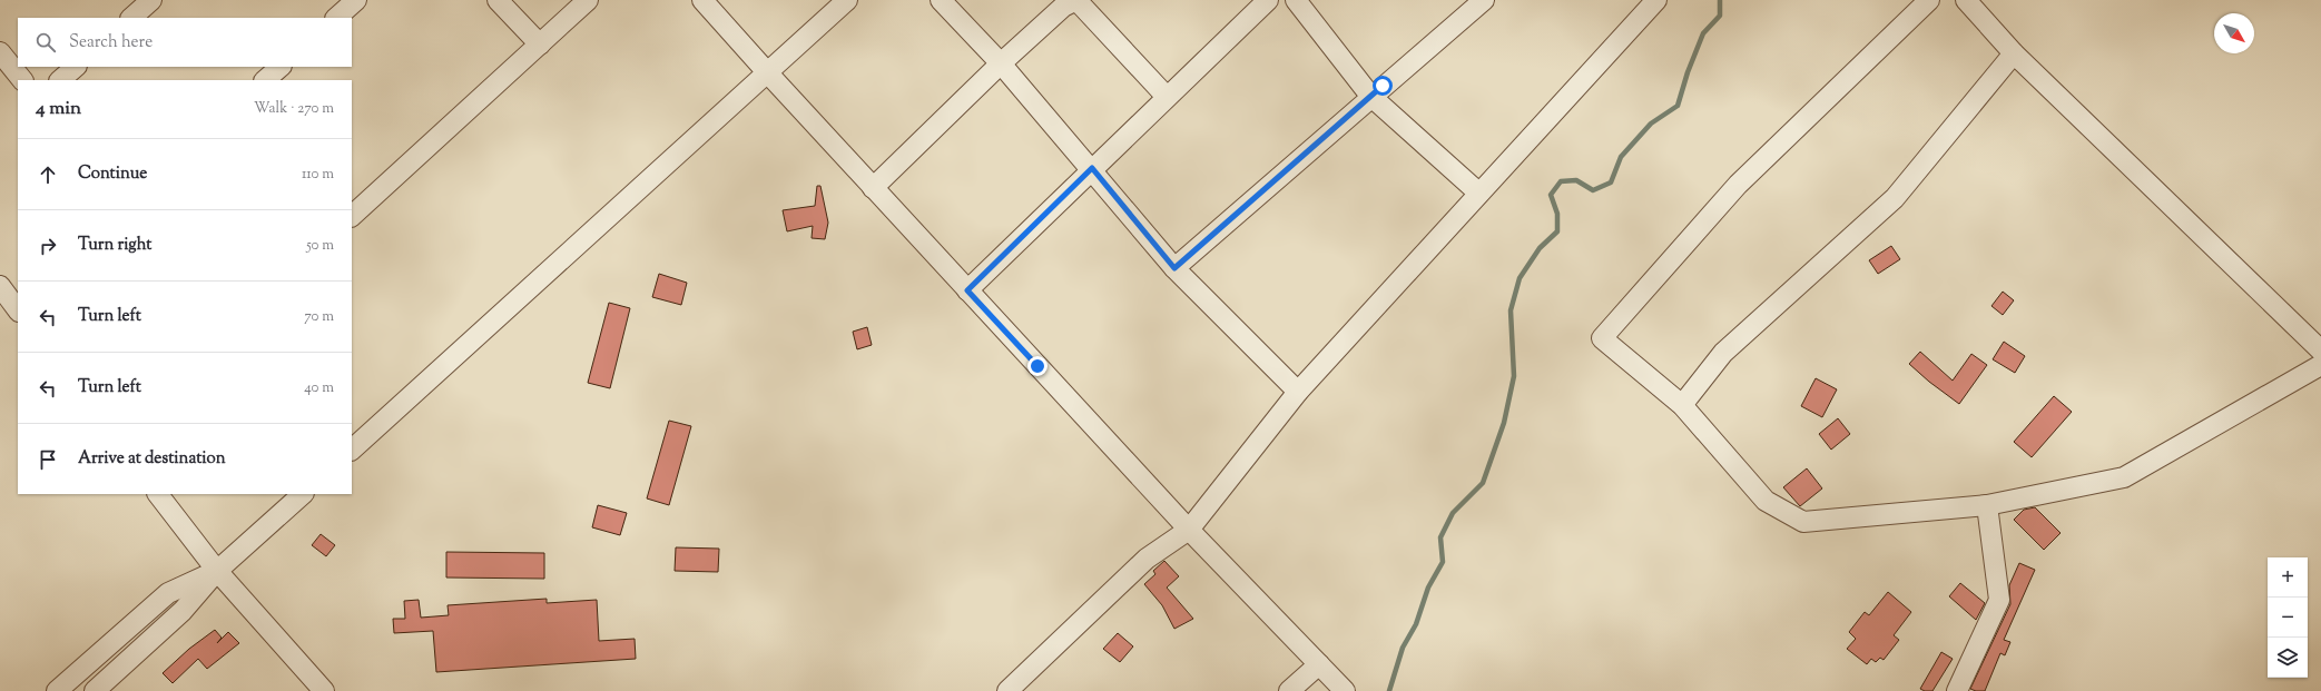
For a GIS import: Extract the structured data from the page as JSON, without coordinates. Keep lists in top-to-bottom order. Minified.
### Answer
{"north":"bottom right","page":{"search":"Search here","heading":["4 min","Walk · 270 m"],"list":[["Continue","110 m"],["Turn right","50 m"],["Turn left","70 m"],["Turn left","40 m"],"Arrive at destination"],"map_buttons":["+","−"]}}
